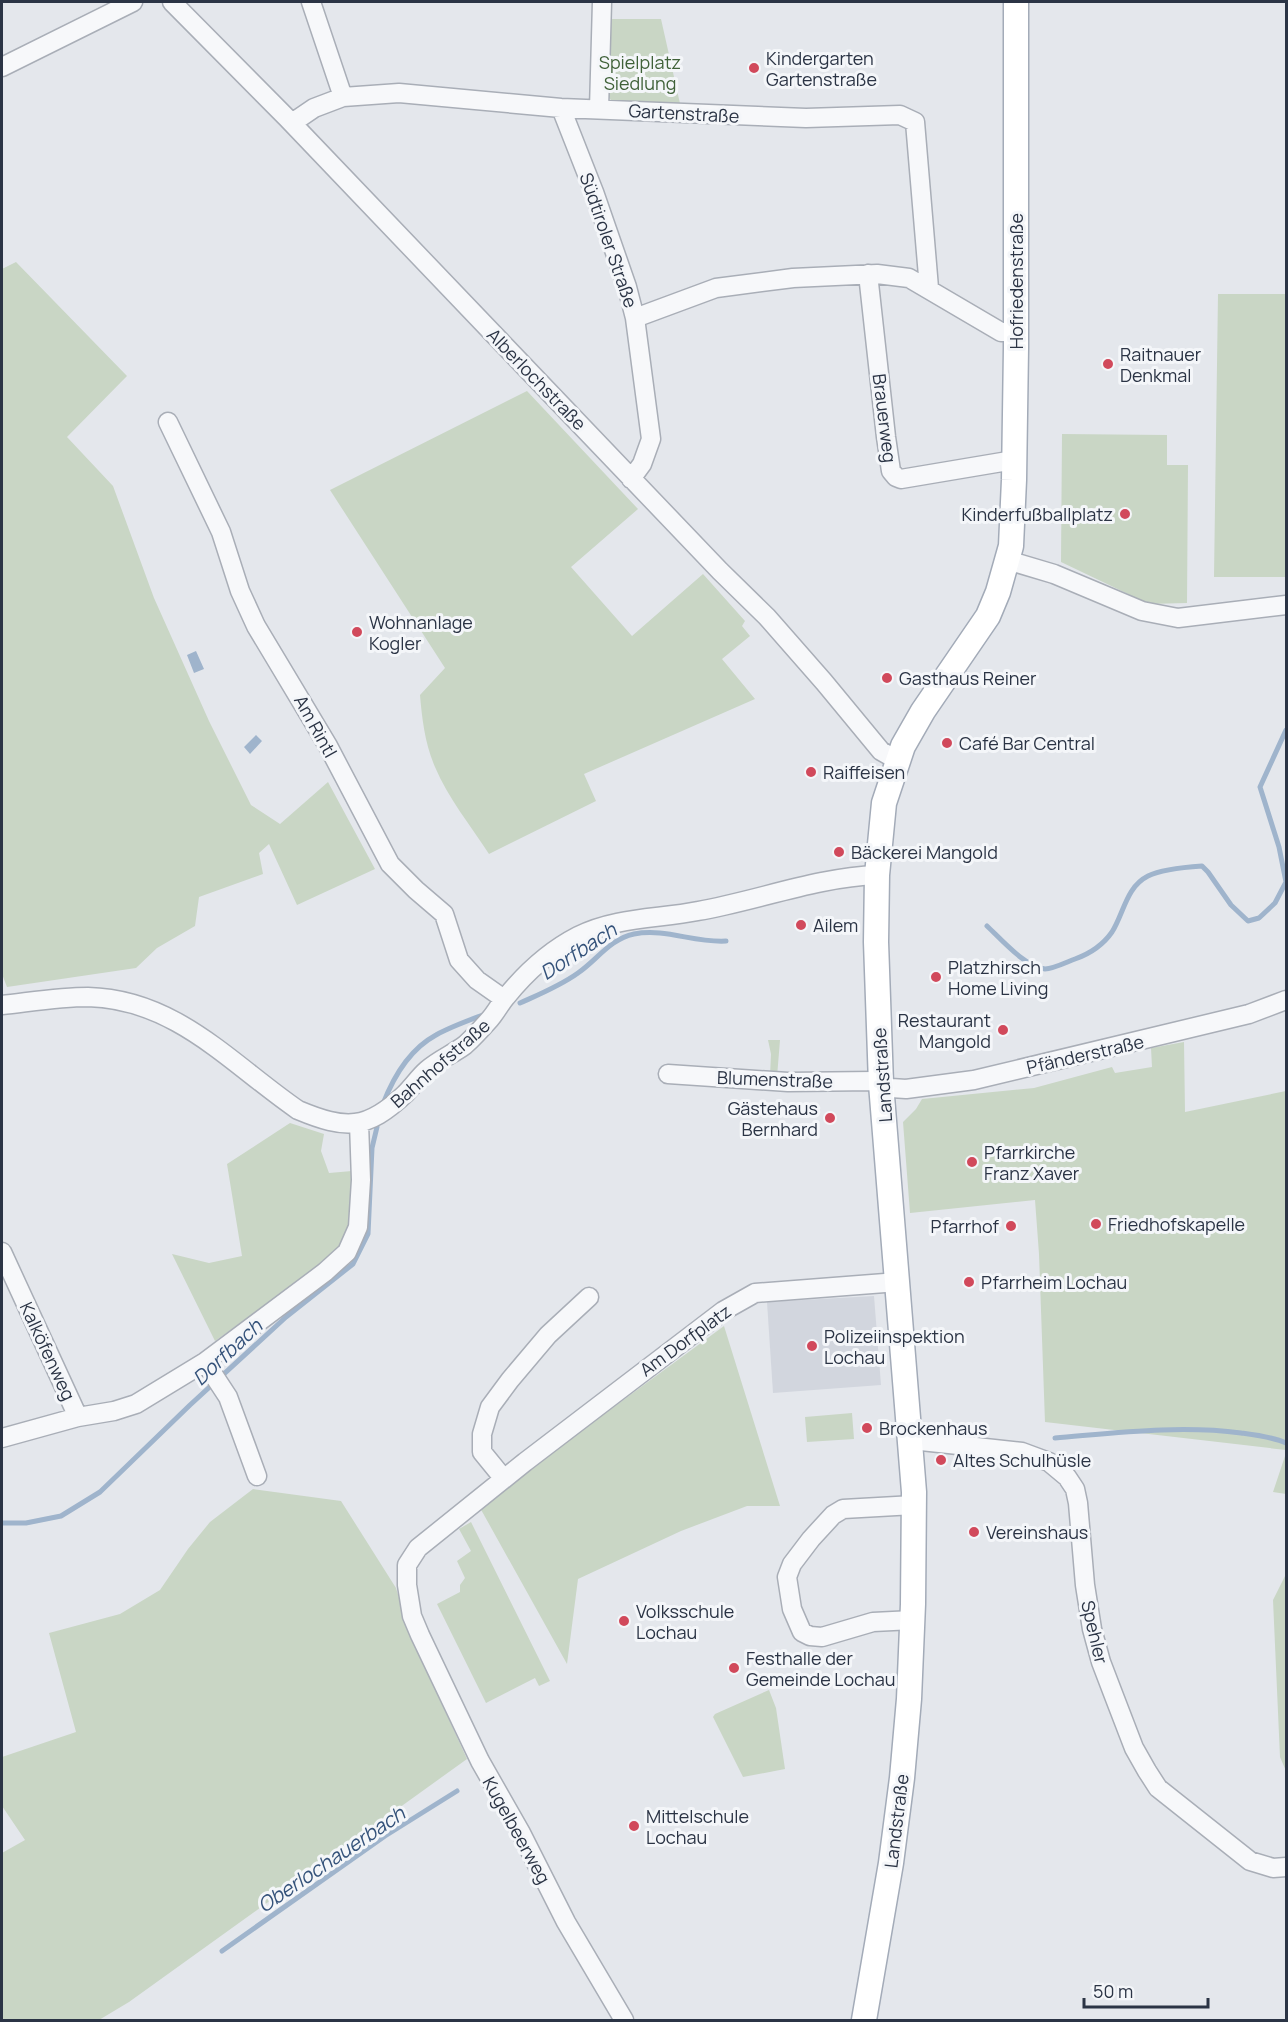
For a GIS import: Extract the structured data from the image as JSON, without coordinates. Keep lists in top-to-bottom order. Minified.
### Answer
{"streets":{"main road":["Hofriedenstraße","Landstraße"],"street":["Gartenstraße","Südtiroler Straße","Alberlochstraße","Brauerweg","Am Rintl","Pfänderstraße","Bahnhofstraße","Blumenstraße","Am Dorfplatz","Kalköfenweg","Spehler","Kugelbeerweg"]},"crossings":[["Gartenstraße","Südtiroler Straße"],["Gartenstraße","Alberlochstraße"],["Südtiroler Straße","Alberlochstraße"],["Hofriedenstraße","Brauerweg"],["Hofriedenstraße","Landstraße"],["Alberlochstraße","Landstraße"],["Am Rintl","Bahnhofstraße"],["Pfänderstraße","Landstraße"],["Pfänderstraße","Blumenstraße"],["Bahnhofstraße","Landstraße"],["Landstraße","Blumenstraße"],["Landstraße","Am Dorfplatz"],["Landstraße","Spehler"],["Am Dorfplatz","Kugelbeerweg"]],"water":["Dorfbach","Oberlochauerbach"],"parks":["Spielplatz Siedlung"],"places":["Kindergarten Gartenstraße","Raitnauer Denkmal","Kinderfußballplatz","Wohnanlage Kogler","Gasthaus Reiner","Café Bar Central","Raiffeisen","Bäckerei Mangold","Ailem","Platzhirsch Home Living","Restaurant Mangold","Gästehaus Bernhard","Pfarrkirche Franz Xaver","Friedhofskapelle","Pfarrhof","Pfarrheim Lochau","Polizeiinspektion Lochau","Brockenhaus","Altes Schulhüsle","Vereinshaus","Volksschule Lochau","Festhalle der Gemeinde Lochau","Mittelschule Lochau"],"scale_bar":"50 m"}
